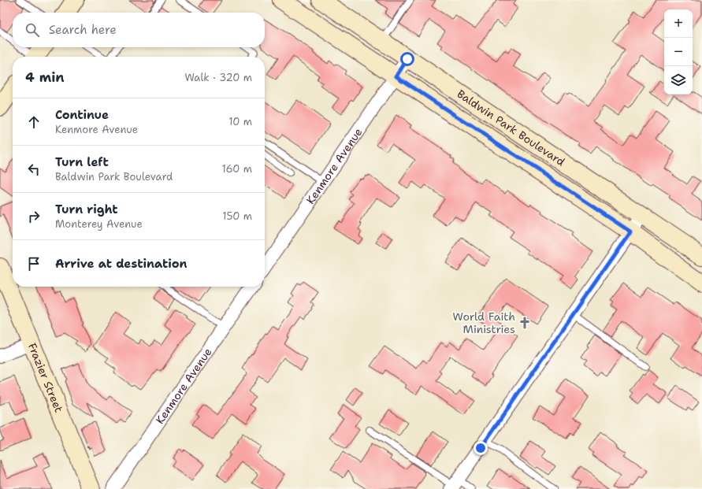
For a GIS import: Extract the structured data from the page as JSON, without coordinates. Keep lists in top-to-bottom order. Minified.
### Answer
{"streets":{"main road":["Baldwin Park Boulevard","Frazier Street"],"street":["Kenmore Avenue"]},"crossings":[["Baldwin Park Boulevard","Kenmore Avenue"]],"places":{"church":["World Faith Ministries"]},"page":{"map_buttons":["+","−"],"search":"Search here","heading":["4 min","Walk · 320 m"],"list":[["Continue","Kenmore Avenue","10 m"],["Turn left","Baldwin Park Boulevard","160 m"],["Turn right","Monterey Avenue","150 m"],"Arrive at destination"]}}
